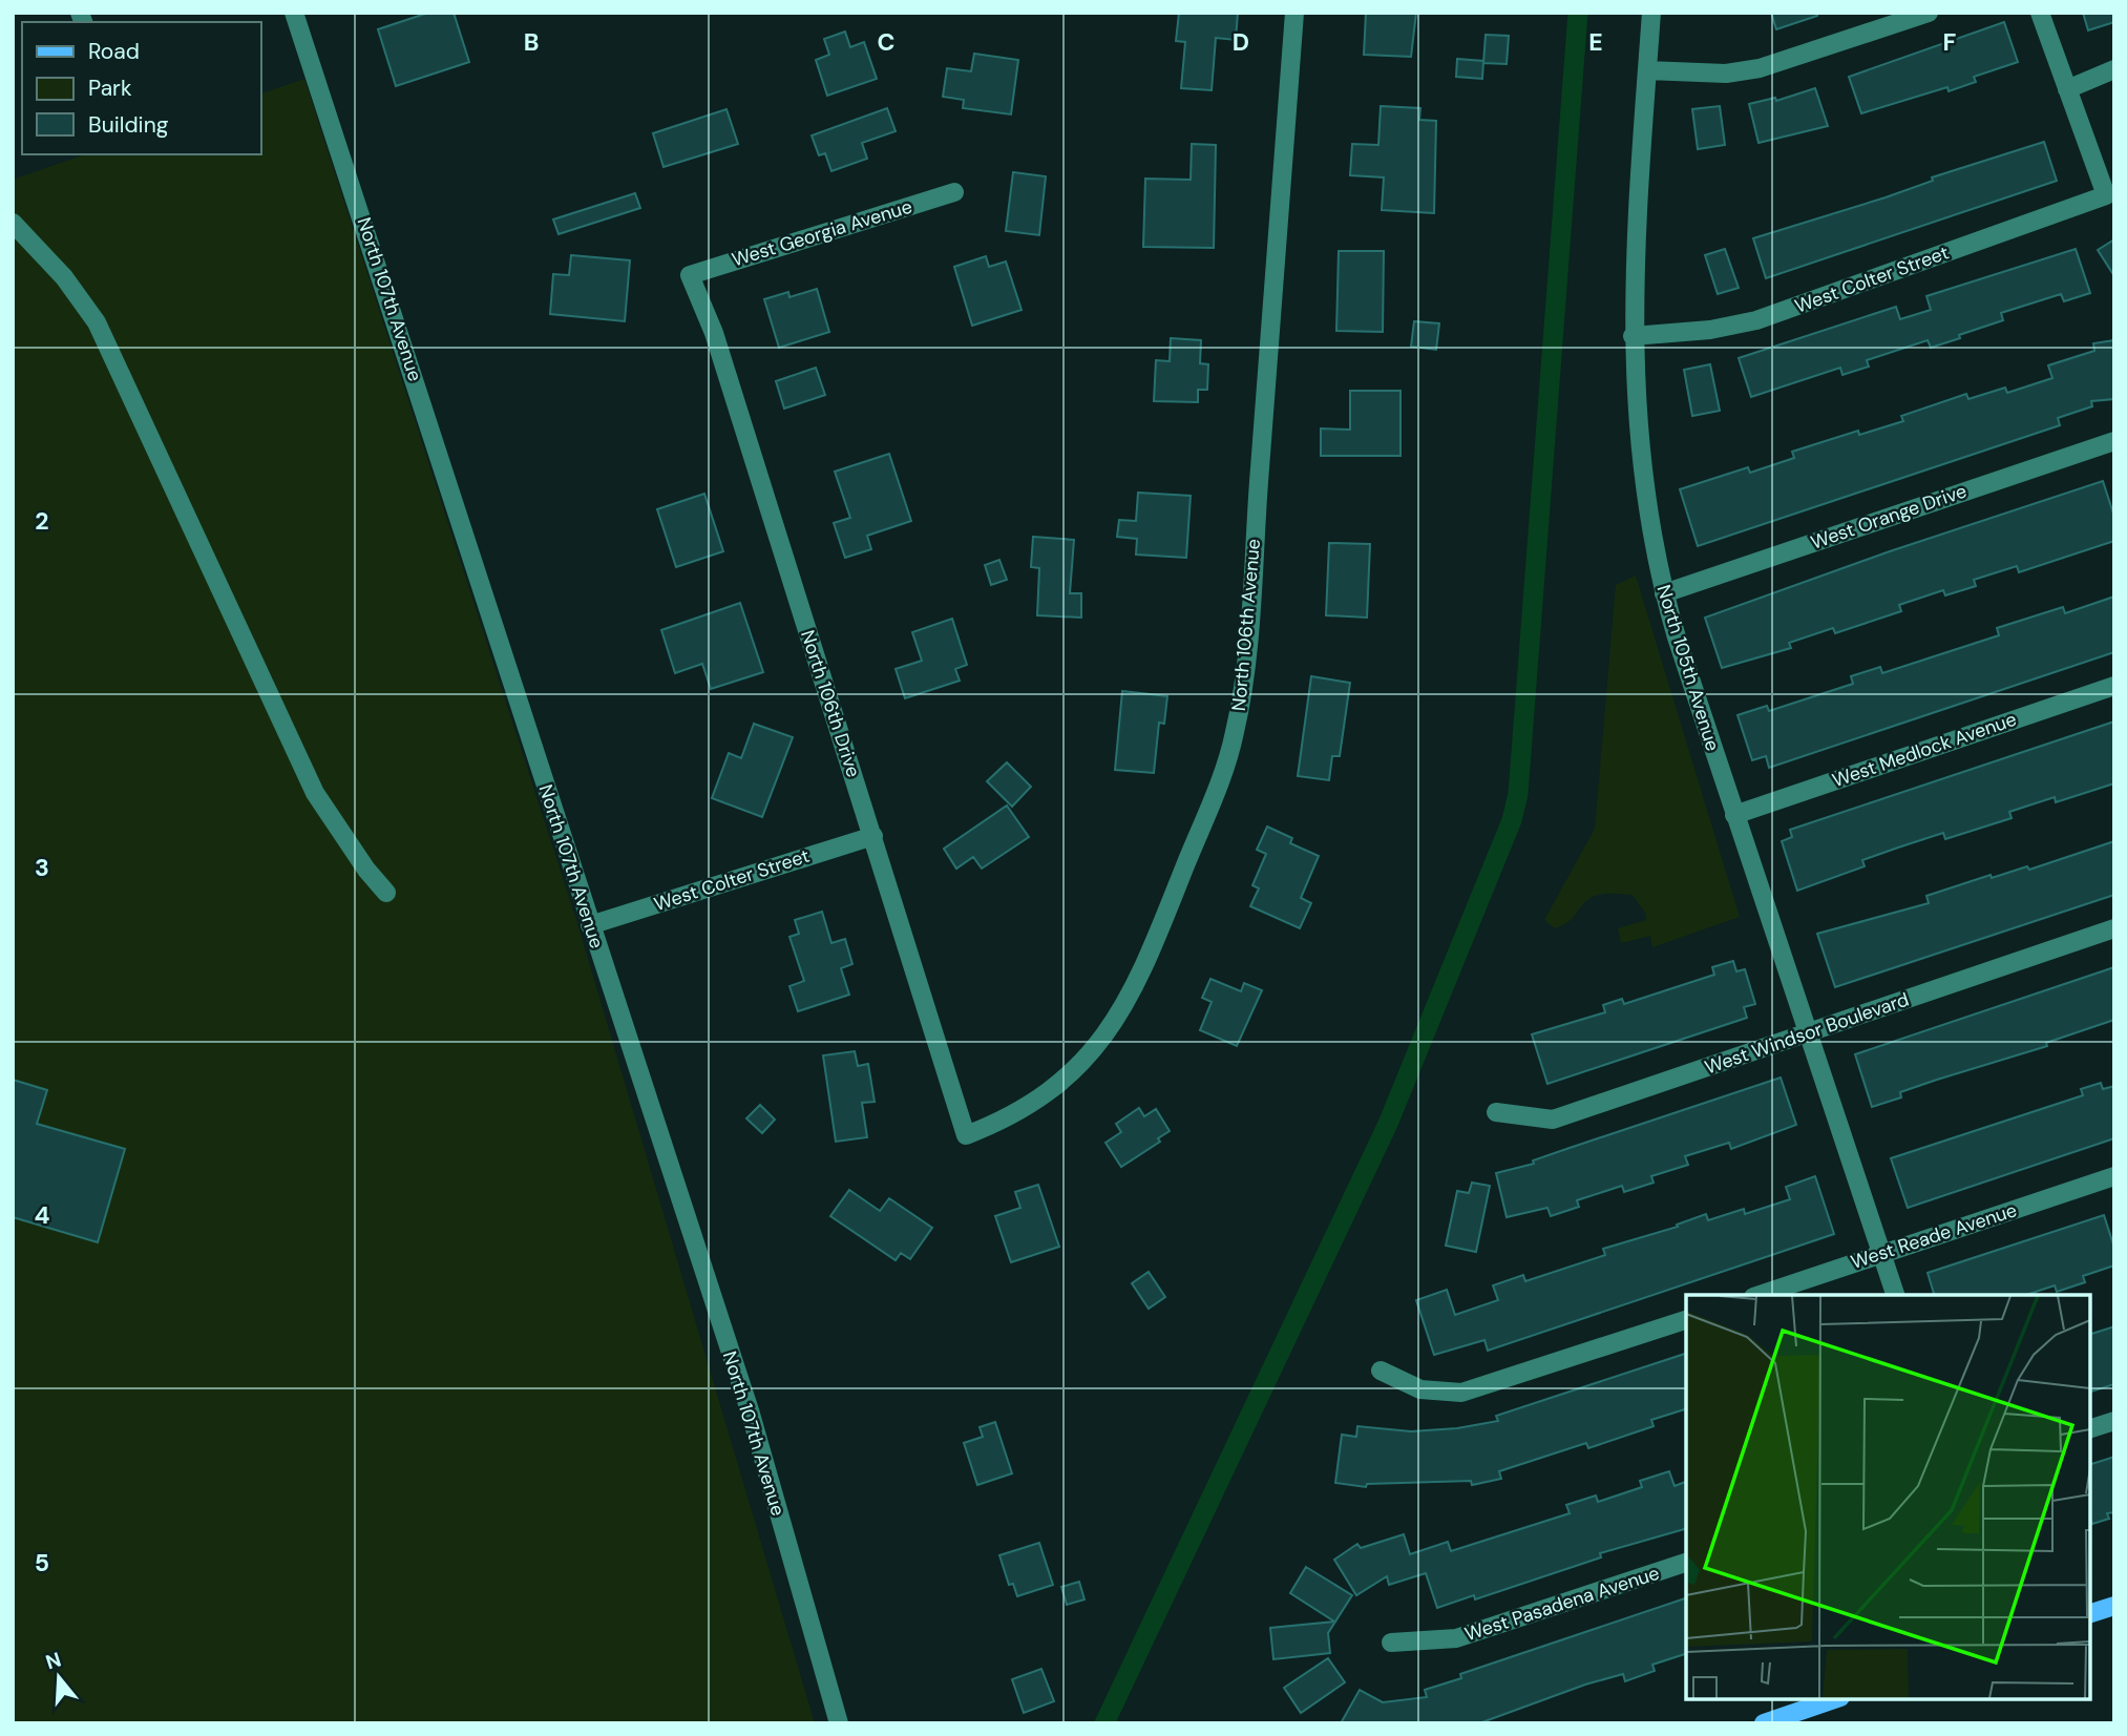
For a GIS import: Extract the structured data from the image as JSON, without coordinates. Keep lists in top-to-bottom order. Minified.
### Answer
{"streets":{"street":["West Georgia Avenue","West Colter Street","North 107th Avenue","West Orange Drive","North 106th Avenue","North 105th Avenue","North 106th Drive","West Medlock Avenue","West Windsor Boulevard","West Reade Avenue","West Pasadena Avenue"]},"crossings":[["West Georgia Avenue","North 106th Drive"],["West Colter Street","North 107th Avenue"],["West Colter Street","North 105th Avenue"],["West Colter Street","North 106th Drive"],["West Orange Drive","North 105th Avenue"],["North 106th Avenue","North 106th Drive"],["North 105th Avenue","West Medlock Avenue"],["North 105th Avenue","West Windsor Boulevard"],["North 105th Avenue","West Reade Avenue"]],"legend":["Road","Park","Building"],"north":"top","grid":{"columns":["B","C","D","E","F"],"rows":["2","3","4","5"]}}
